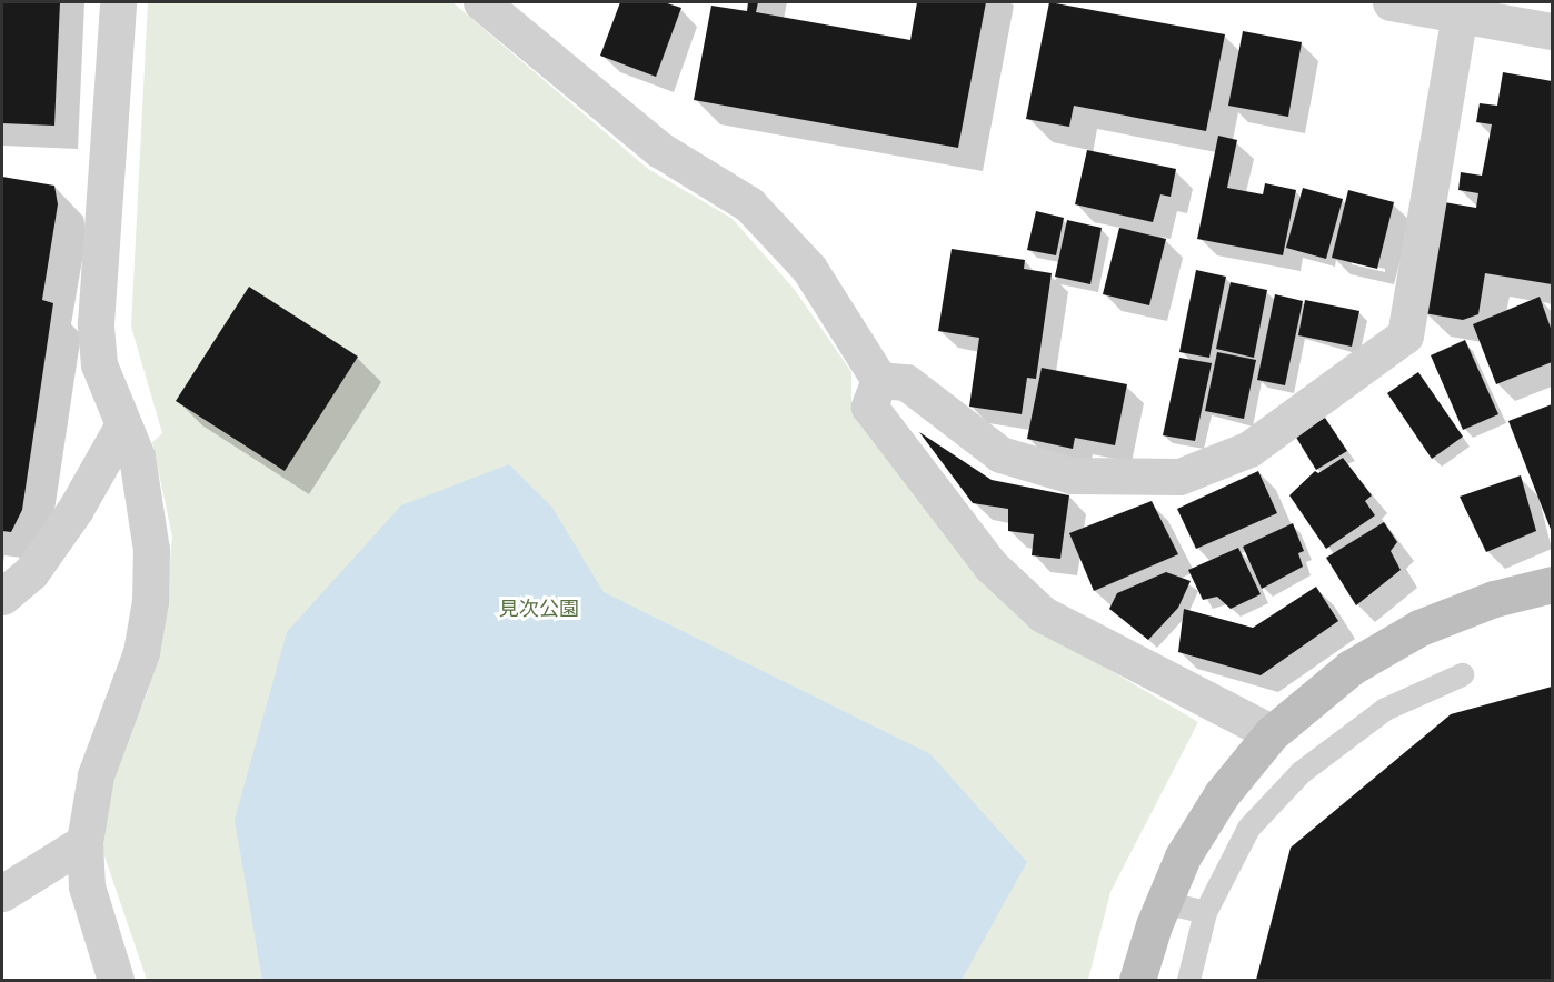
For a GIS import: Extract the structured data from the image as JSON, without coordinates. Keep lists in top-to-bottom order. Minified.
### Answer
{"parks":["見次公園"]}
